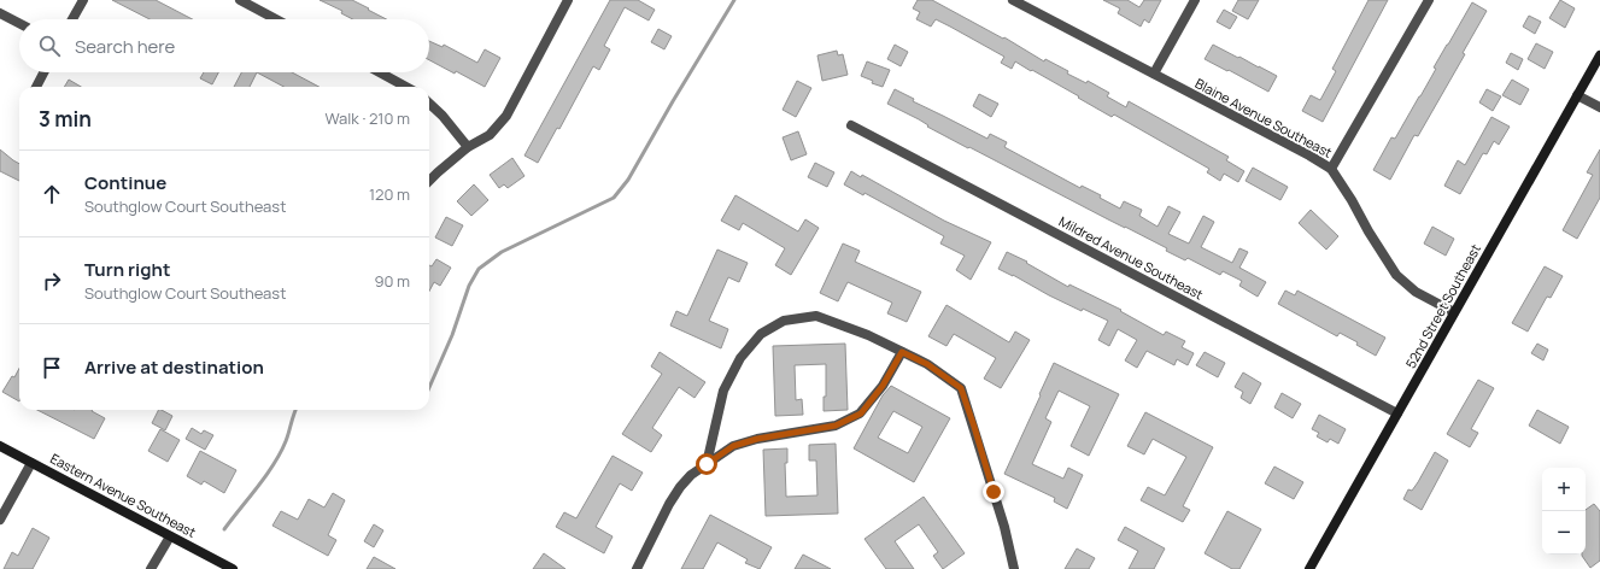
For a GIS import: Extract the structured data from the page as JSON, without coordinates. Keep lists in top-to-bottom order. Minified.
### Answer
{"streets":{"main road":["52nd Street Southeast","Eastern Avenue Southeast"],"street":["Blaine Avenue Southeast","Mildred Avenue Southeast"]},"crossings":[["Blaine Avenue Southeast","52nd Street Southeast"],["Mildred Avenue Southeast","52nd Street Southeast"]],"page":{"search":"Search here","heading":["3 min","Walk · 210 m"],"list":[["Continue","Southglow Court Southeast","120 m"],["Turn right","Southglow Court Southeast","90 m"],"Arrive at destination"],"map_buttons":["+","−"]}}
